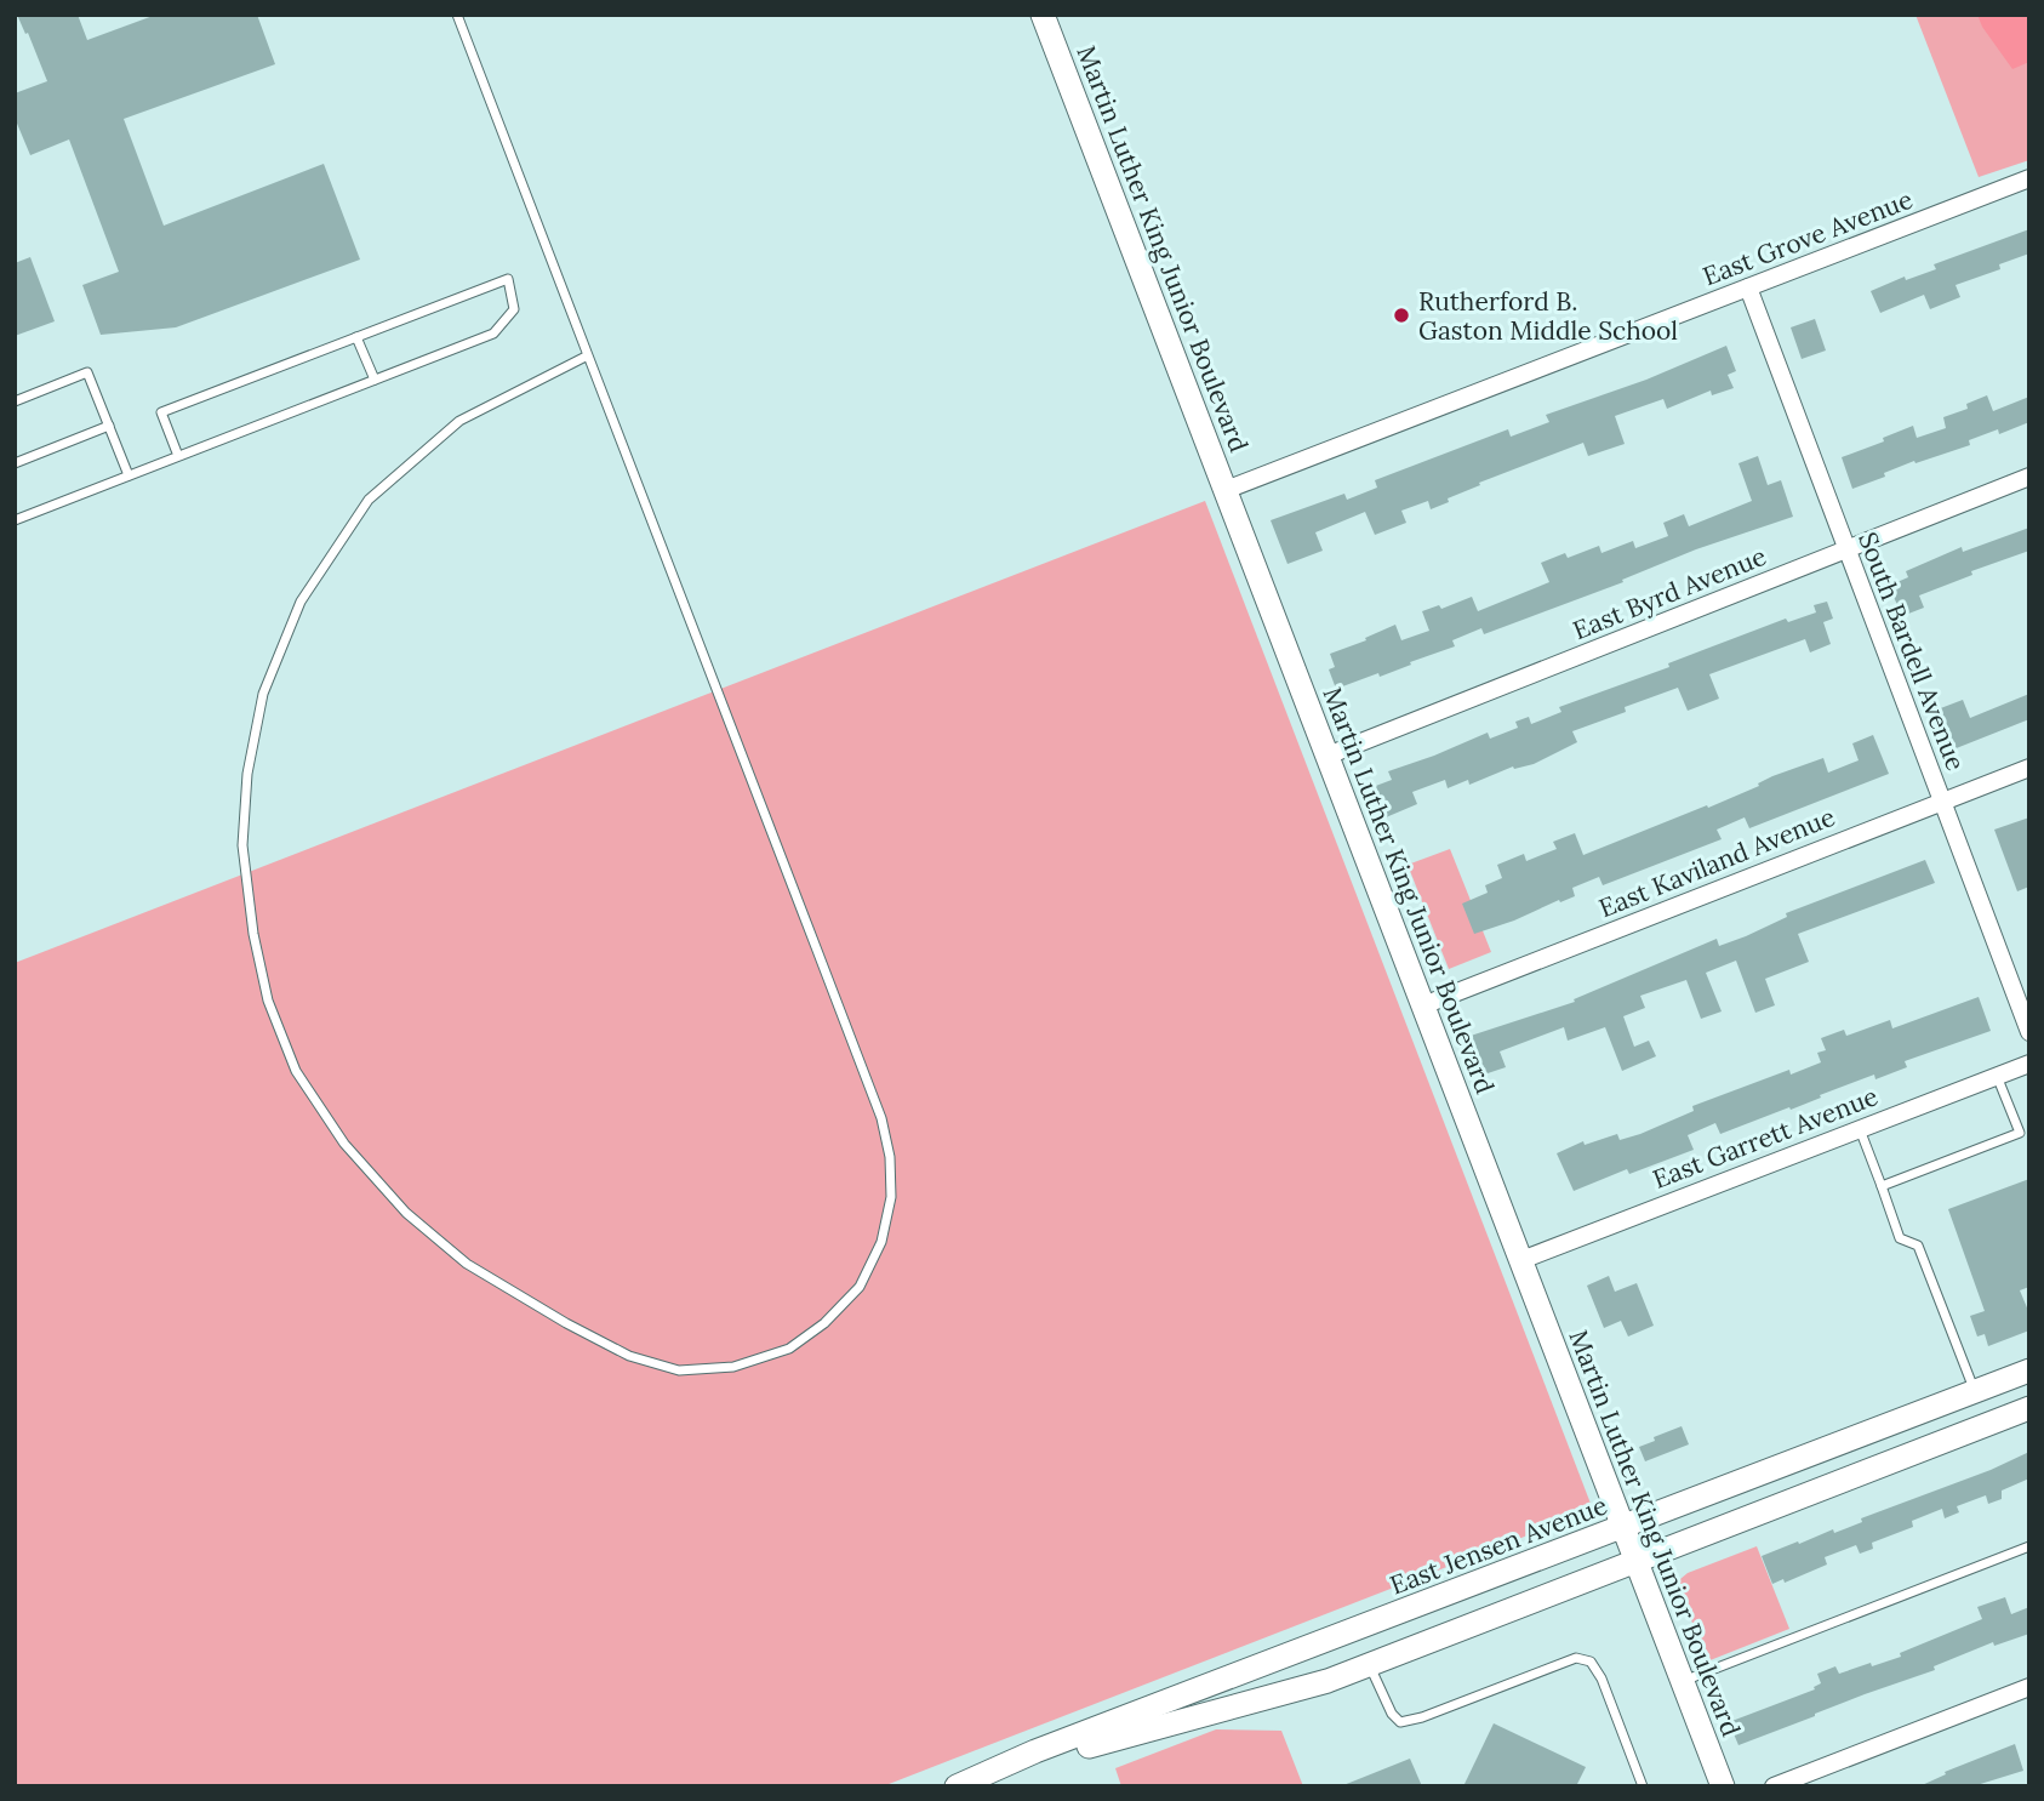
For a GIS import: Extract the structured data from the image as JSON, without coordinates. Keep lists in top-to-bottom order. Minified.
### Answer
{"streets":{"street":["East Grove Avenue","Martin Luther King Junior Boulevard","East Byrd Avenue","South Bardell Avenue","East Kaviland Avenue","East Garrett Avenue","East Jensen Avenue"]},"crossings":[["East Grove Avenue","Martin Luther King Junior Boulevard"],["East Grove Avenue","South Bardell Avenue"],["Martin Luther King Junior Boulevard","East Byrd Avenue"],["Martin Luther King Junior Boulevard","East Kaviland Avenue"],["Martin Luther King Junior Boulevard","East Garrett Avenue"],["Martin Luther King Junior Boulevard","East Jensen Avenue"],["East Byrd Avenue","South Bardell Avenue"],["South Bardell Avenue","East Kaviland Avenue"]],"places":["Rutherford B. Gaston Middle School"]}
